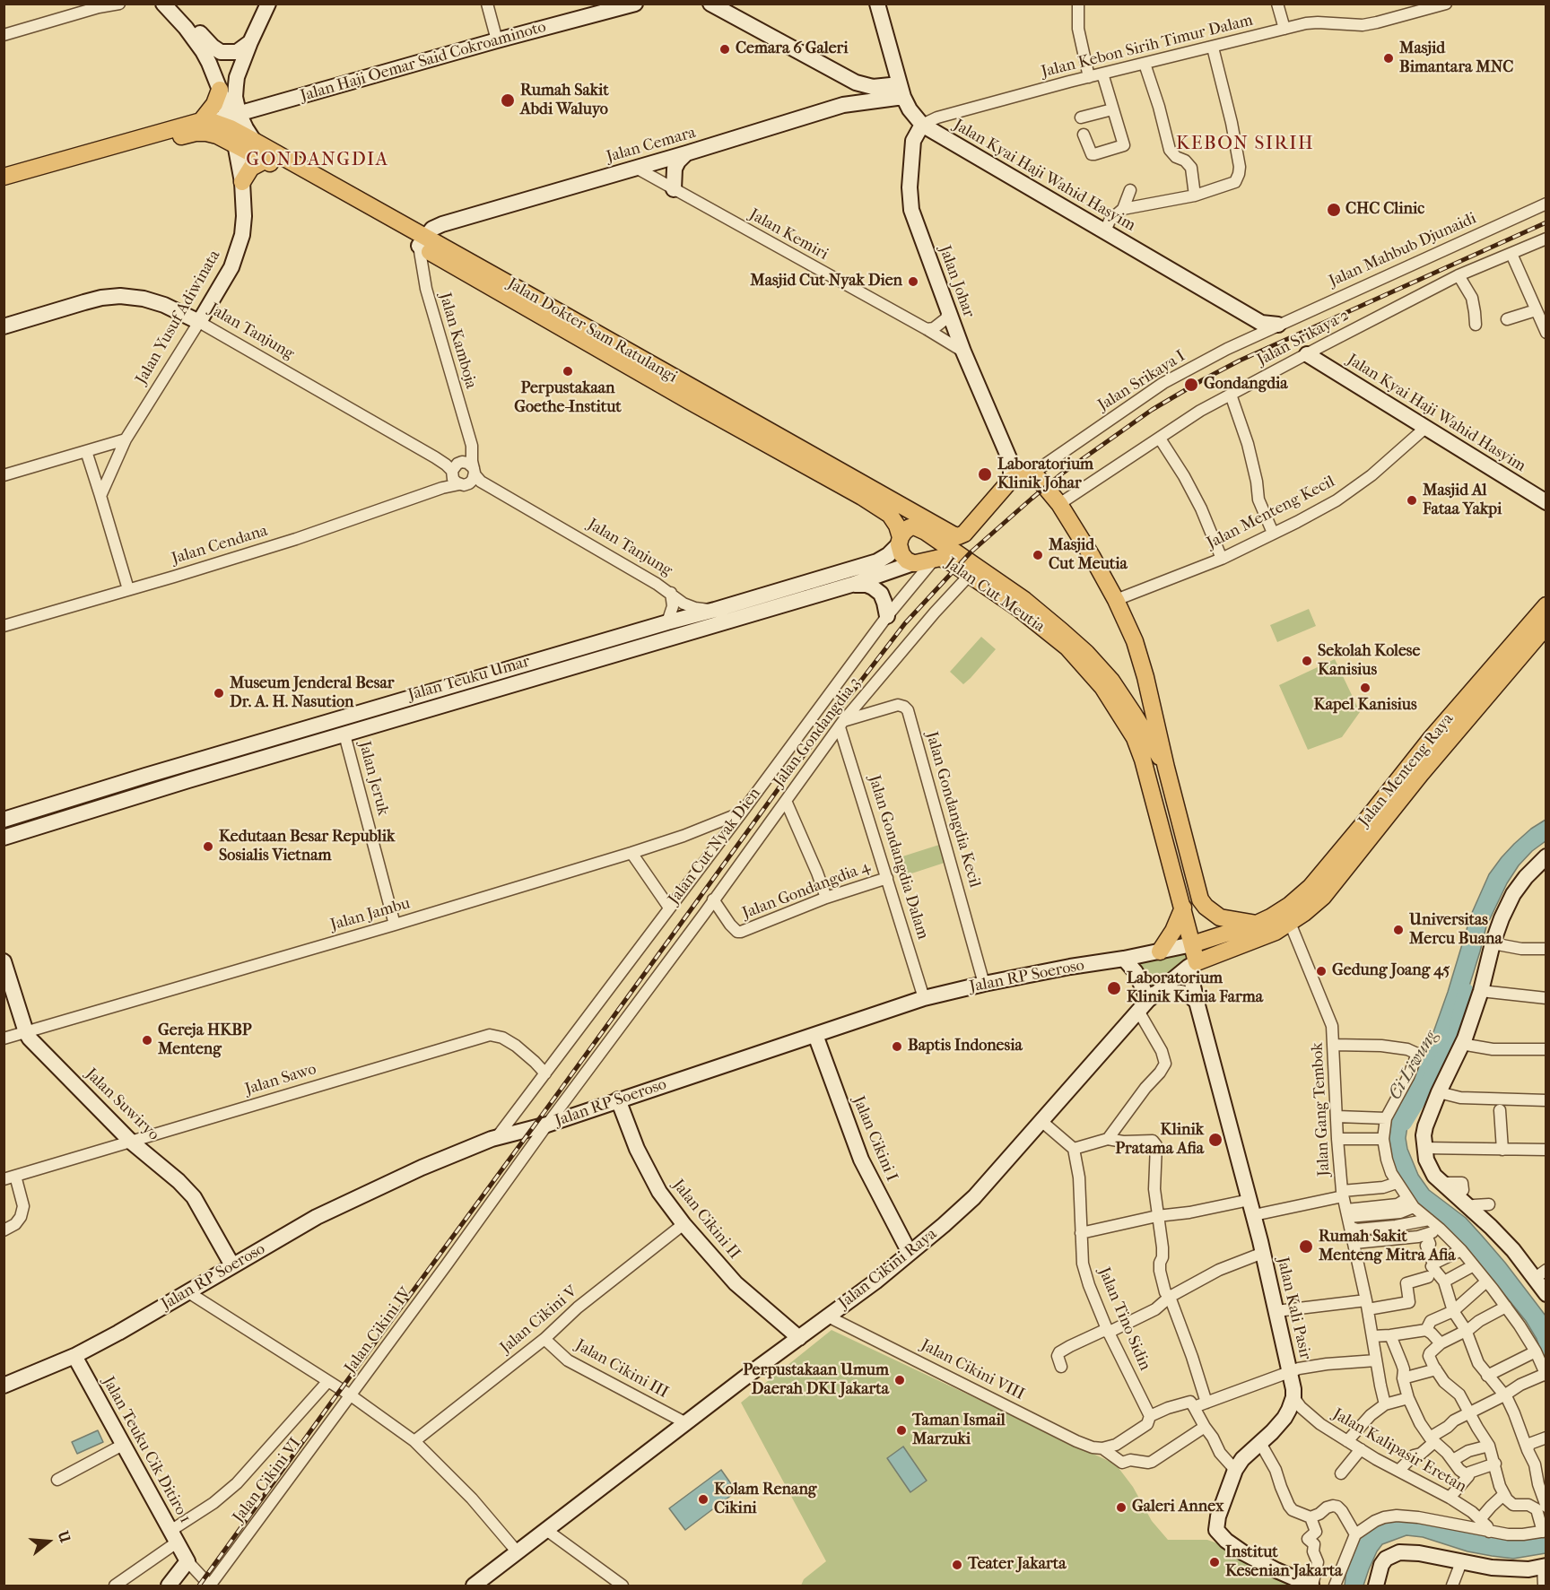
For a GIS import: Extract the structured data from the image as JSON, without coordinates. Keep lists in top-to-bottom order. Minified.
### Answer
{"streets":{"main road":["Jalan Dokter Sam Ratulangi","Jalan Cut Meutia","Jalan Menteng Raya","Jalan RP Soeroso","Jalan Cikini Raya"],"street":["Jalan Kebon Sirih Timur Dalam","Jalan Haji Oemar Said Cokroaminoto","Jalan Cemara","Jalan Kyai Haji Wahid Hasyim","Jalan Kemiri","Jalan Mahbub Djunaidi","Jalan Johar","Jalan Yusuf Adiwinata","Jalan Tanjung","Jalan Srikaya 2","Jalan Kamboja","Jalan Srikaya I","Jalan Menteng Kecil","Jalan Cendana","Jalan Teuku Umar","Jalan Gondangdia 3","Jalan Jeruk","Jalan Gondangdia Kecil","Jalan Cut Nyak Dien","Jalan Gondangdia Dalam","Jalan Gondangdia 4","Jalan Jambu","Jalan Sawo","Jalan Suwiryo","Jalan Gang Tembok","Jalan Cikini I","Jalan Cikini II","Jalan Kali Pasir","Jalan Tino Sidin","Jalan Cikini V","Jalan Cikini IV","Jalan Cikini III","Jalan Cikini VIII","Jalan Teuku Cik Ditiro 1","Jalan Kalipasir Eretan","Jalan Cikini VI"]},"crossings":[["Jalan Kebon Sirih Timur Dalam","Jalan Kyai Haji Wahid Hasyim"],["Jalan Kebon Sirih Timur Dalam","Jalan Johar"],["Jalan Haji Oemar Said Cokroaminoto","Jalan Yusuf Adiwinata"],["Jalan Haji Oemar Said Cokroaminoto","Jalan Dokter Sam Ratulangi"],["Jalan Cemara","Jalan Kyai Haji Wahid Hasyim"],["Jalan Cemara","Jalan Kemiri"],["Jalan Cemara","Jalan Dokter Sam Ratulangi"],["Jalan Cemara","Jalan Kamboja"],["Jalan Kyai Haji Wahid Hasyim","Jalan Mahbub Djunaidi"],["Jalan Kyai Haji Wahid Hasyim","Jalan Johar"],["Jalan Kyai Haji Wahid Hasyim","Jalan Srikaya 2"],["Jalan Kyai Haji Wahid Hasyim","Jalan Srikaya I"],["Jalan Kyai Haji Wahid Hasyim","Jalan Menteng Kecil"],["Jalan Kemiri","Jalan Johar"],["Jalan Mahbub Djunaidi","Jalan Srikaya I"],["Jalan Johar","Jalan Dokter Sam Ratulangi"],["Jalan Johar","Jalan Srikaya I"],["Jalan Johar","Jalan Cut Meutia"],["Jalan Yusuf Adiwinata","Jalan Dokter Sam Ratulangi"],["Jalan Yusuf Adiwinata","Jalan Tanjung"],["Jalan Dokter Sam Ratulangi","Jalan Kamboja"],["Jalan Dokter Sam Ratulangi","Jalan Cut Meutia"],["Jalan Dokter Sam Ratulangi","Jalan Teuku Umar"],["Jalan Tanjung","Jalan Kamboja"],["Jalan Tanjung","Jalan Cendana"],["Jalan Tanjung","Jalan Teuku Umar"],["Jalan Srikaya 2","Jalan Cut Meutia"],["Jalan Kamboja","Jalan Cendana"],["Jalan Srikaya I","Jalan Cut Meutia"],["Jalan Menteng Kecil","Jalan Cut Meutia"],["Jalan Cut Meutia","Jalan Teuku Umar"],["Jalan Cut Meutia","Jalan Gondangdia 3"],["Jalan Cut Meutia","Jalan Cut Nyak Dien"],["Jalan Cut Meutia","Jalan RP Soeroso"],["Jalan Cut Meutia","Jalan Cikini Raya"],["Jalan Cut Meutia","Jalan Kali Pasir"],["Jalan Teuku Umar","Jalan Jeruk"],["Jalan Gondangdia 3","Jalan Gondangdia Kecil"],["Jalan Gondangdia 3","Jalan Gondangdia Dalam"],["Jalan Gondangdia 3","Jalan Gondangdia 4"],["Jalan Gondangdia 3","Jalan RP Soeroso"],["Jalan Gondangdia 3","Jalan Cikini IV"],["Jalan Menteng Raya","Jalan RP Soeroso"],["Jalan Menteng Raya","Jalan Gang Tembok"],["Jalan Menteng Raya","Jalan Cikini Raya"],["Jalan Jeruk","Jalan Jambu"],["Jalan Gondangdia Kecil","Jalan Gondangdia Dalam"],["Jalan Gondangdia Kecil","Jalan RP Soeroso"],["Jalan Cut Nyak Dien","Jalan Jambu"],["Jalan Cut Nyak Dien","Jalan RP Soeroso"],["Jalan Cut Nyak Dien","Jalan Sawo"],["Jalan Gondangdia Dalam","Jalan Gondangdia 4"],["Jalan Gondangdia Dalam","Jalan RP Soeroso"],["Jalan Jambu","Jalan Suwiryo"],["Jalan RP Soeroso","Jalan Suwiryo"],["Jalan RP Soeroso","Jalan Cikini I"],["Jalan RP Soeroso","Jalan Cikini II"],["Jalan RP Soeroso","Jalan Cikini IV"],["Jalan RP Soeroso","Jalan Teuku Cik Ditiro 1"],["Jalan Sawo","Jalan Suwiryo"],["Jalan Cikini I","Jalan Cikini Raya"],["Jalan Cikini II","Jalan Cikini Raya"],["Jalan Cikini II","Jalan Cikini V"],["Jalan Cikini Raya","Jalan Kali Pasir"],["Jalan Cikini Raya","Jalan Cikini IV"],["Jalan Cikini Raya","Jalan Cikini III"],["Jalan Cikini Raya","Jalan Cikini VIII"],["Jalan Kali Pasir","Jalan Kalipasir Eretan"],["Jalan Cikini V","Jalan Cikini IV"],["Jalan Cikini V","Jalan Cikini III"],["Jalan Cikini IV","Jalan Cikini VI"],["Jalan Teuku Cik Ditiro 1","Jalan Cikini VI"]],"districts":["KEBON SIRIH","GONDANGDIA"],"water":["Ci Liwung"],"places":["Cemara 6 Galeri","Masjid Bimantara MNC","Rumah Sakit Abdi Waluyo","CHC Clinic","Masjid Cut Nyak Dien","Perpustakaan Goethe-Institut","Gondangdia","Laboratorium Klinik Johar","Masjid Al Fataa Yakpi","Masjid Cut Meutia","Sekolah Kolese Kanisius","Kapel Kanisius","Museum Jenderal Besar Dr. A. H. Nasution","Kedutaan Besar Republik Sosialis Vietnam","Universitas Mercu Buana","Gedung Joang 45","Laboratorium Klinik Kimia Farma","Gereja HKBP Menteng","Baptis Indonesia","Klinik Pratama Afia","Rumah Sakit Menteng Mitra Afia","Perpustakaan Umum Daerah DKI Jakarta","Taman Ismail Marzuki","Kolam Renang Cikini","Galeri Annex","Institut Kesenian Jakarta","Teater Jakarta"],"north":"right"}
